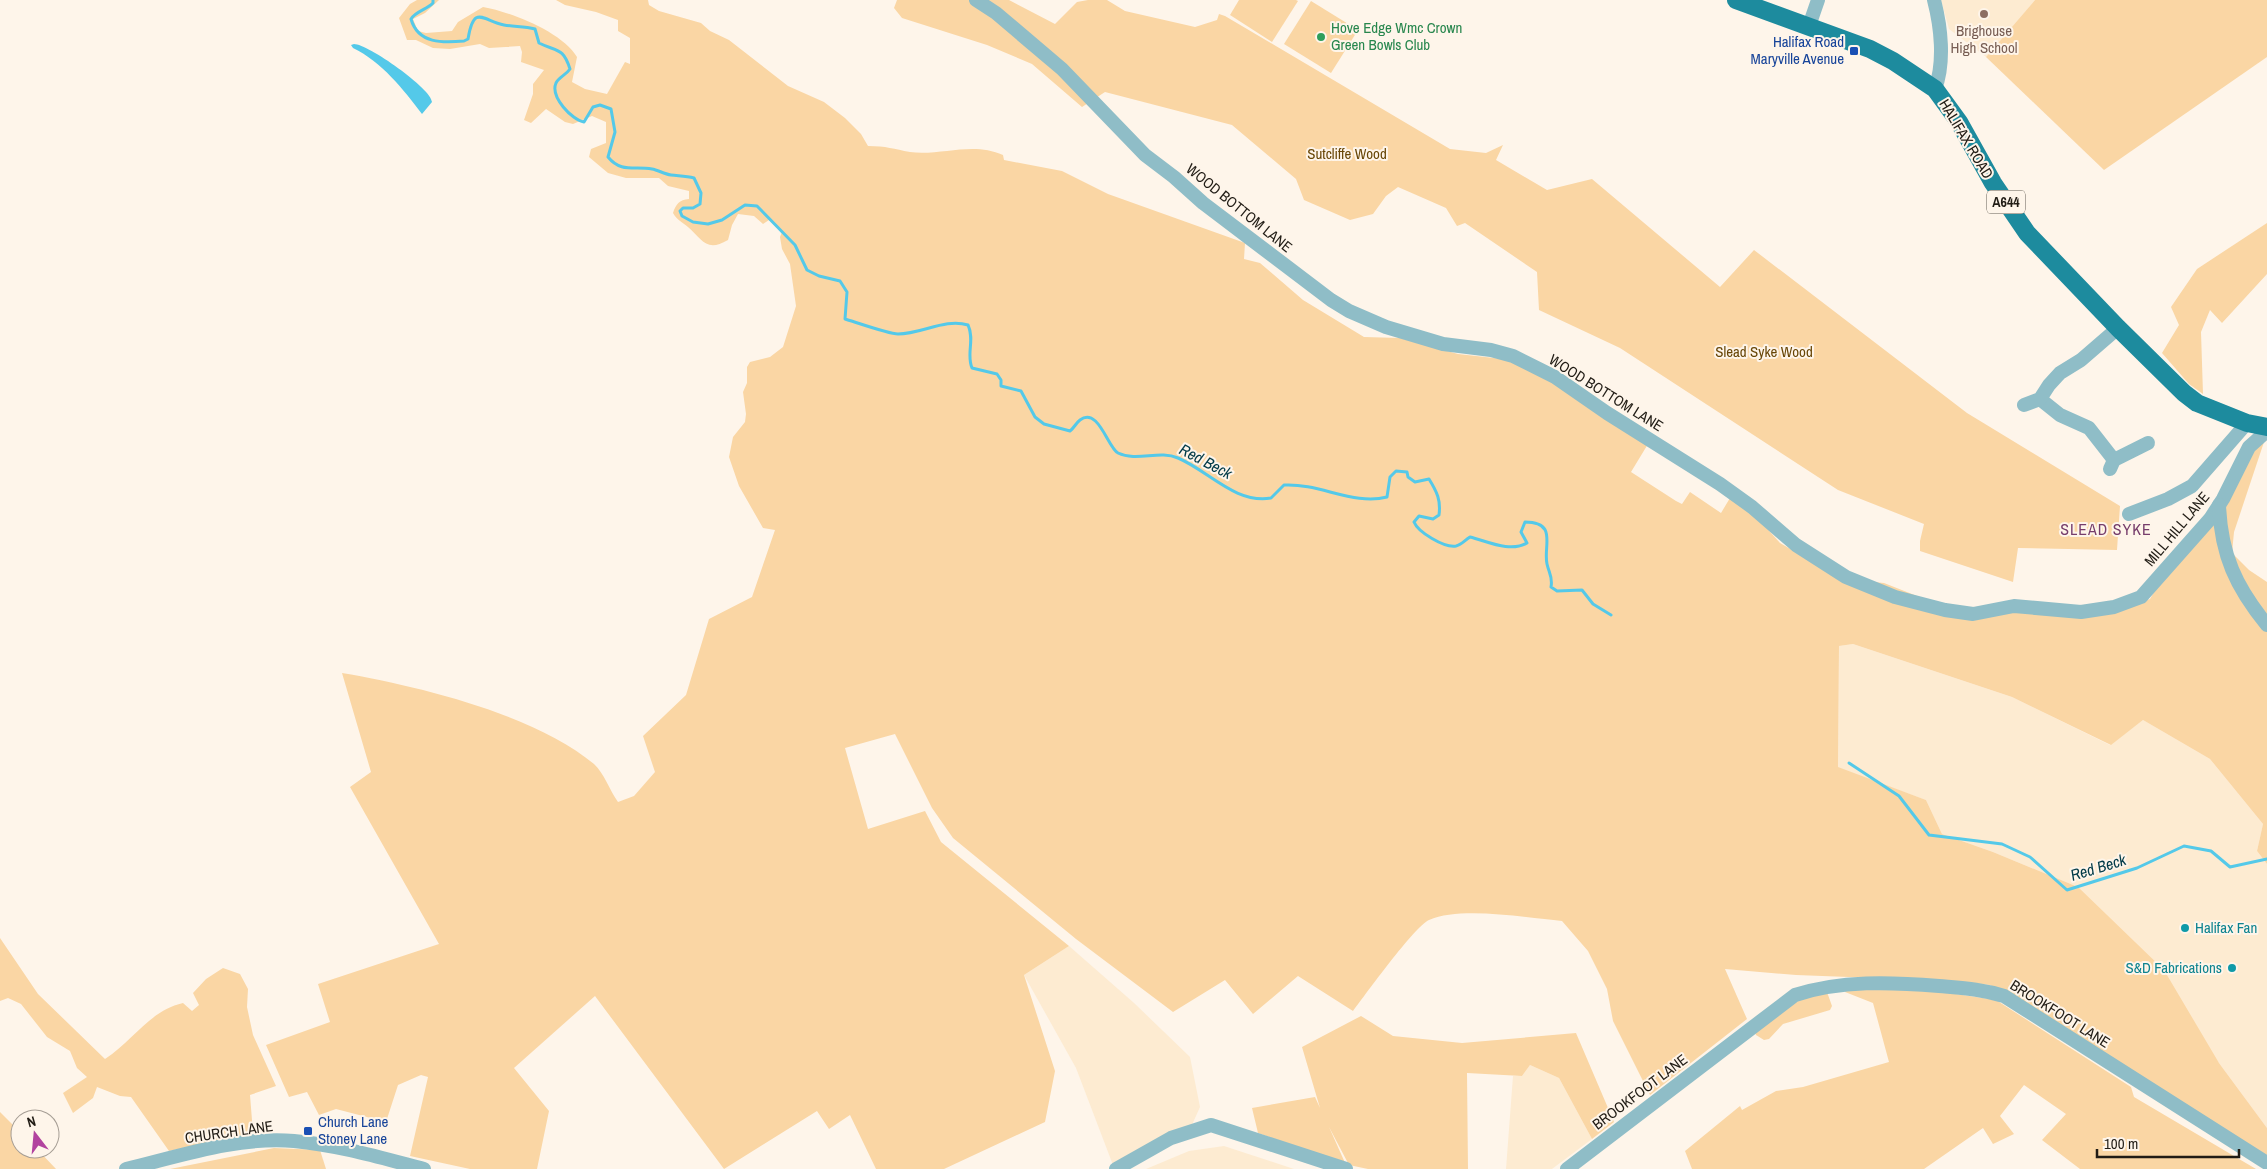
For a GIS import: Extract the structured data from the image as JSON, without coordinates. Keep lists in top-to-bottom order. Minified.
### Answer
{"streets":{"main road":["HALIFAX ROAD","A644"],"street":["WOOD BOTTOM LANE","MILL HILL LANE","BROOKFOOT LANE","CHURCH LANE"]},"crossings":[["HALIFAX ROAD","MILL HILL LANE"],["WOOD BOTTOM LANE","MILL HILL LANE"]],"districts":["SLEAD SYKE"],"water":["Red Beck"],"parks":["Sutcliffe Wood","Slead Syke Wood"],"places":{"other":["Brighouse High School","Hove Edge Wmc Crown Green Bowls Club","Halifax Fan","S&D Fabrications"],"transit":["Halifax Road Maryville Avenue","Church Lane Stoney Lane"]},"scale_bar":"100 m","north":"top"}
